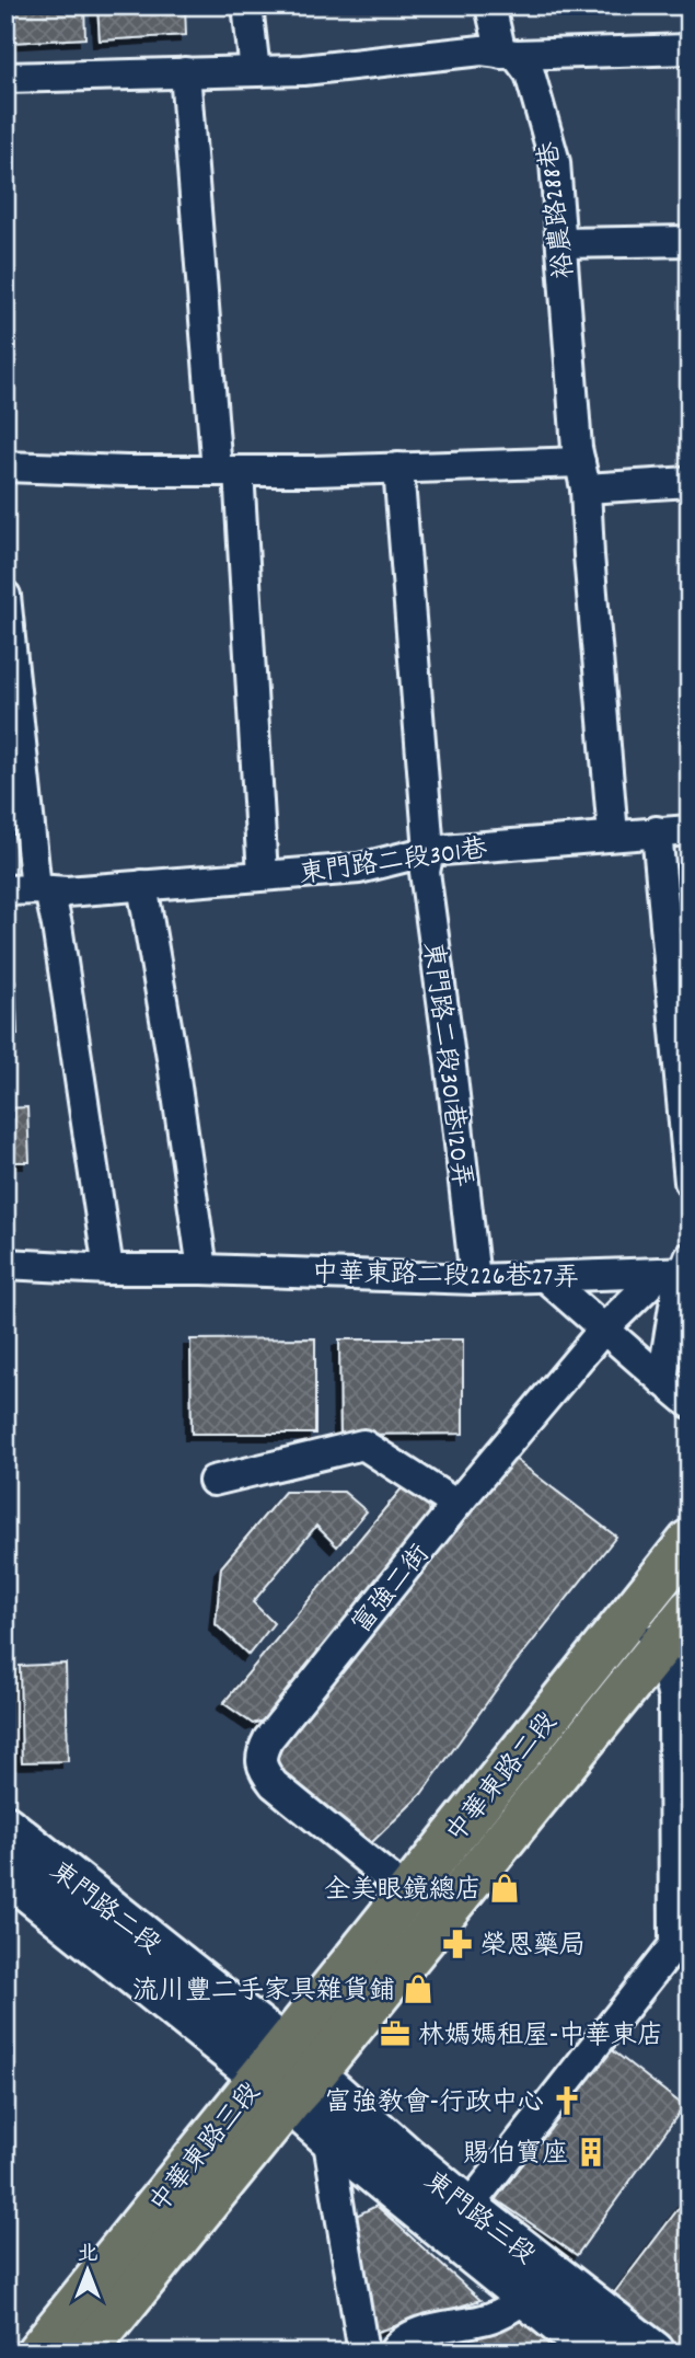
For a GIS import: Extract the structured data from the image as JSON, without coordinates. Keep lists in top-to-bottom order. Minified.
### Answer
{"streets":{"main road":["中華東路二段","東門路二段","中華東路三段","東門路三段"],"street":["裕農路288巷","東門路二段301巷","東門路二段301巷120弄","中華東路二段226巷27弄","富強二街"]},"crossings":[["裕農路288巷","東門路二段301巷"],["東門路二段301巷","東門路二段301巷120弄"],["東門路二段301巷120弄","中華東路二段226巷27弄"],["中華東路二段226巷27弄","富強二街"],["富強二街","中華東路二段"],["中華東路二段","東門路二段"],["中華東路二段","中華東路三段"],["中華東路二段","東門路三段"],["東門路二段","中華東路三段"],["東門路二段","東門路三段"],["中華東路三段","東門路三段"]],"places":{"shop":["全美眼鏡總店","流川豐二手家具雜貨鋪"],"pharmacy":["榮恩藥局"],"office":["林媽媽租屋-中華東店"],"church":["富強教會-行政中心"],"building":["賜伯寶座"]},"north":"top"}
